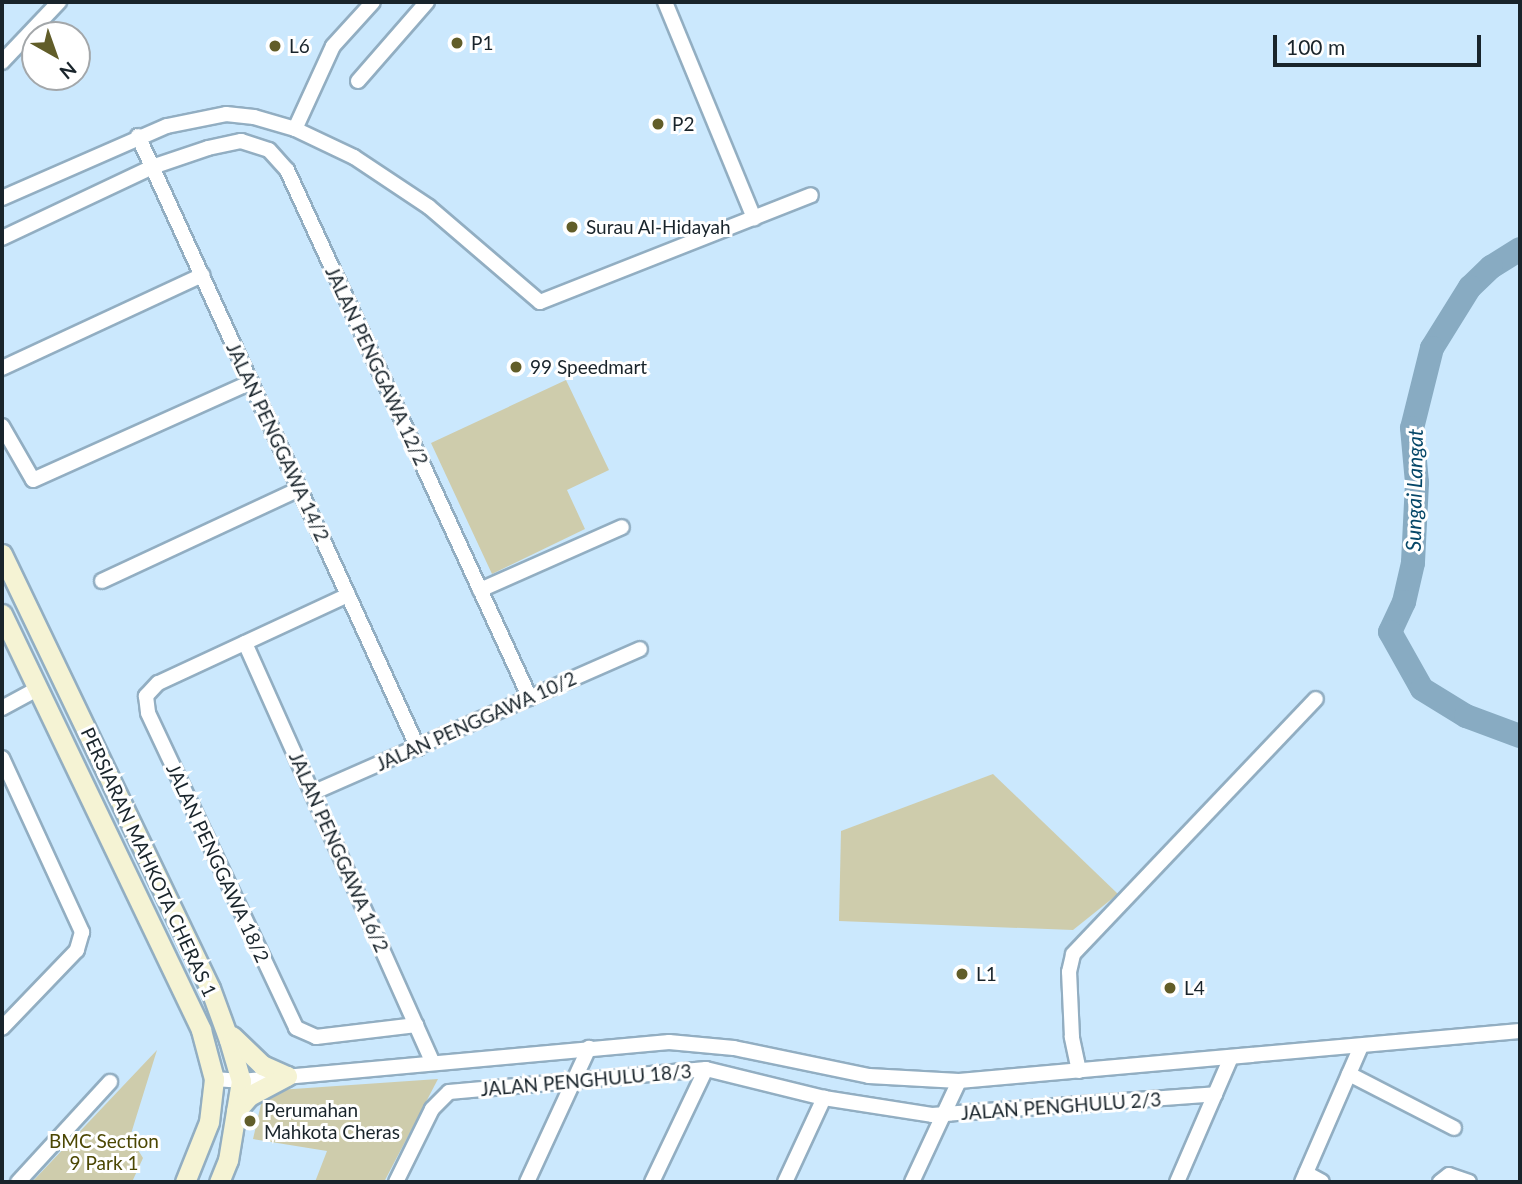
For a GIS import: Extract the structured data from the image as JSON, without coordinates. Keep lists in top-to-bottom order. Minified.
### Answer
{"streets":{"main road":["PERSIARAN MAHKOTA CHERAS 1"],"street":["JALAN PENGGAWA 12/2","JALAN PENGGAWA 14/2","JALAN PENGGAWA 10/2","JALAN PENGGAWA 16/2","JALAN PENGGAWA 18/2","JALAN PENGHULU 18/3","JALAN PENGHULU 2/3"]},"crossings":[["JALAN PENGGAWA 12/2","JALAN PENGGAWA 14/2"],["JALAN PENGGAWA 12/2","JALAN PENGGAWA 10/2"],["JALAN PENGGAWA 14/2","JALAN PENGGAWA 10/2"],["JALAN PENGGAWA 10/2","JALAN PENGGAWA 16/2"],["JALAN PENGGAWA 16/2","JALAN PENGGAWA 18/2"],["JALAN PENGHULU 18/3","JALAN PENGHULU 2/3"]],"water":["Sungai Langat"],"parks":["BMC Section 9 Park 1"],"places":["P1","L6","P2","Surau Al-Hidayah","99 Speedmart","L1","L4","Perumahan Mahkota Cheras"],"scale_bar":"100 m","north":"bottom right"}
